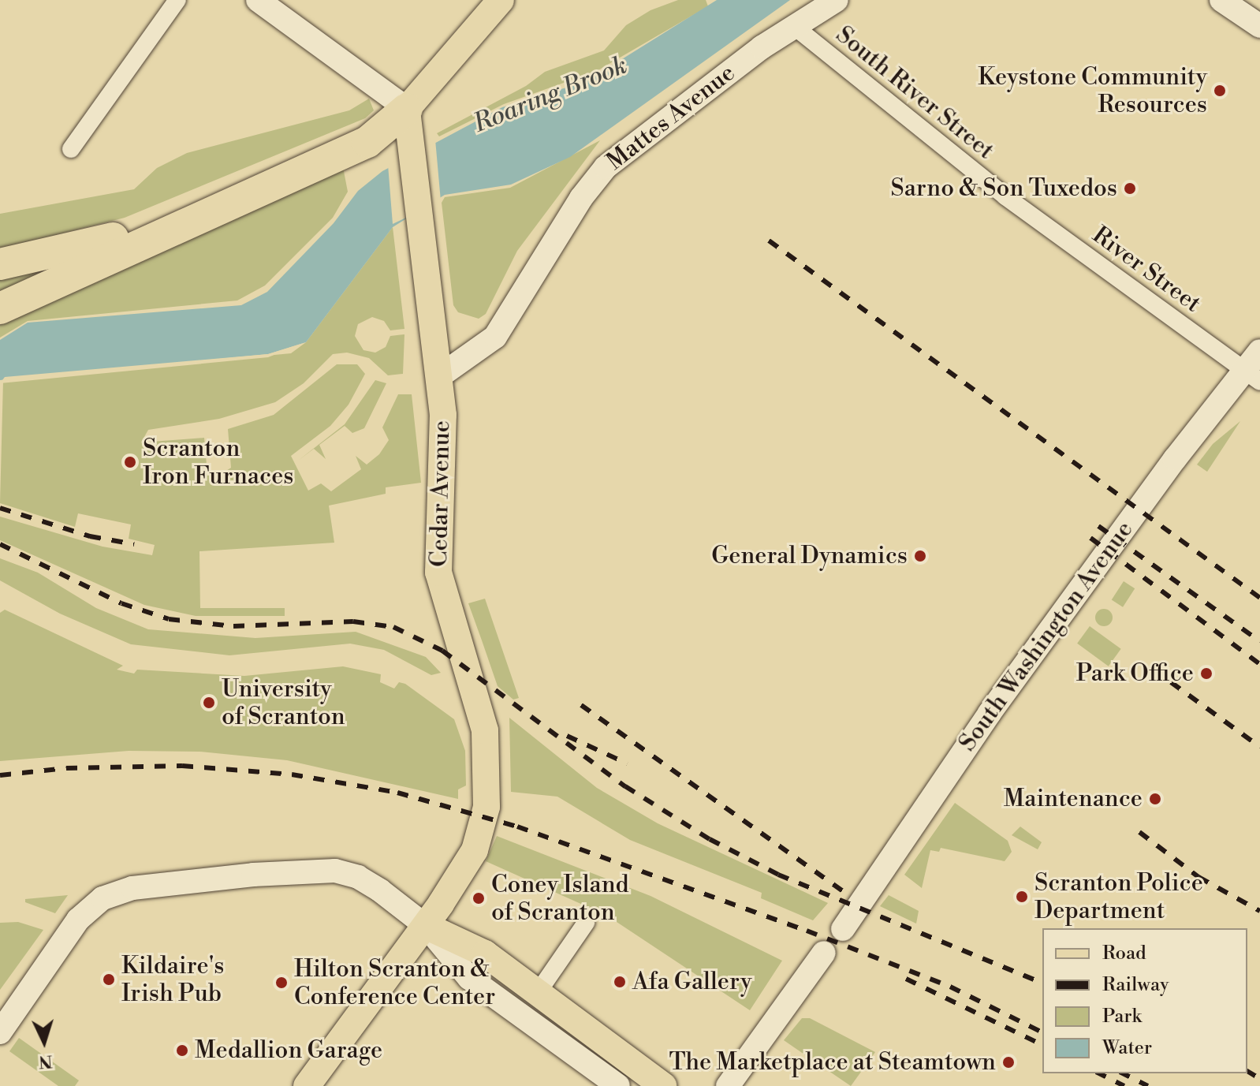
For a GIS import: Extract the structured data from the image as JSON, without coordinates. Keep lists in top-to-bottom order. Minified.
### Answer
{"streets":{"main road":["Cedar Avenue"],"street":["South River Street","Mattes Avenue","River Street","South Washington Avenue"]},"crossings":[["South River Street","Mattes Avenue"],["South River Street","River Street"],["Mattes Avenue","Cedar Avenue"],["River Street","South Washington Avenue"]],"water":["Roaring Brook"],"places":["Keystone Community Resources","Sarno & Son Tuxedos","Scranton Iron Furnaces","General Dynamics","Park Office","University of Scranton","Maintenance","Scranton Police Department","Coney Island of Scranton","Kildaire's Irish Pub","Afa Gallery","Hilton Scranton & Conference Center","Medallion Garage","The Marketplace at Steamtown"],"legend":["Road","Railway","Park","Water"],"north":"bottom"}
